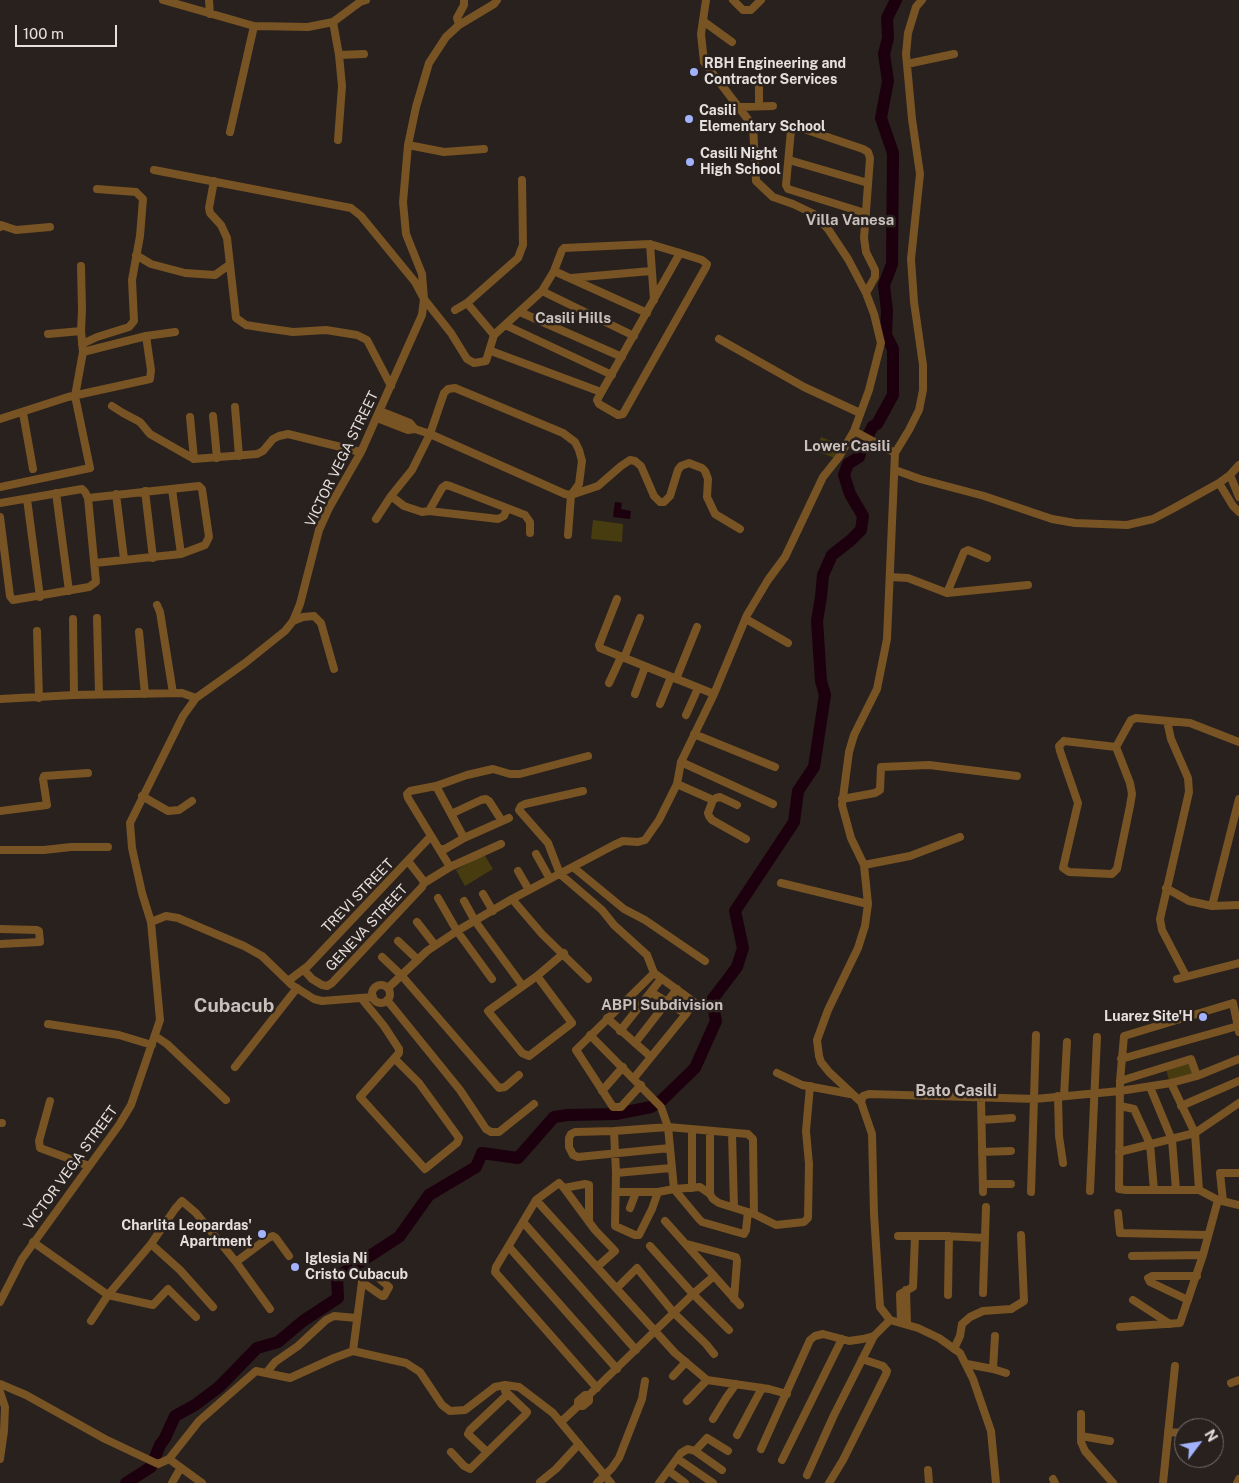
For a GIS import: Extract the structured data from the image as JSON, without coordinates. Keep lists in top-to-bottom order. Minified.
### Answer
{"streets":{"street":["VICTOR VEGA STREET","TREVI STREET","GENEVA STREET"]},"crossings":[["TREVI STREET","GENEVA STREET"]],"districts":["Villa Vanesa","Casili Hills","Lower Casili","ABPI Subdivision","Cubacub","Bato Casili"],"places":["RBH Engineering and Contractor Services","Casili Elementary School","Casili Night High School","Luarez Site'H","Charlita Leopardas' Apartment","Iglesia Ni Cristo Cubacub"],"scale_bar":"100 m","north":"top right"}
